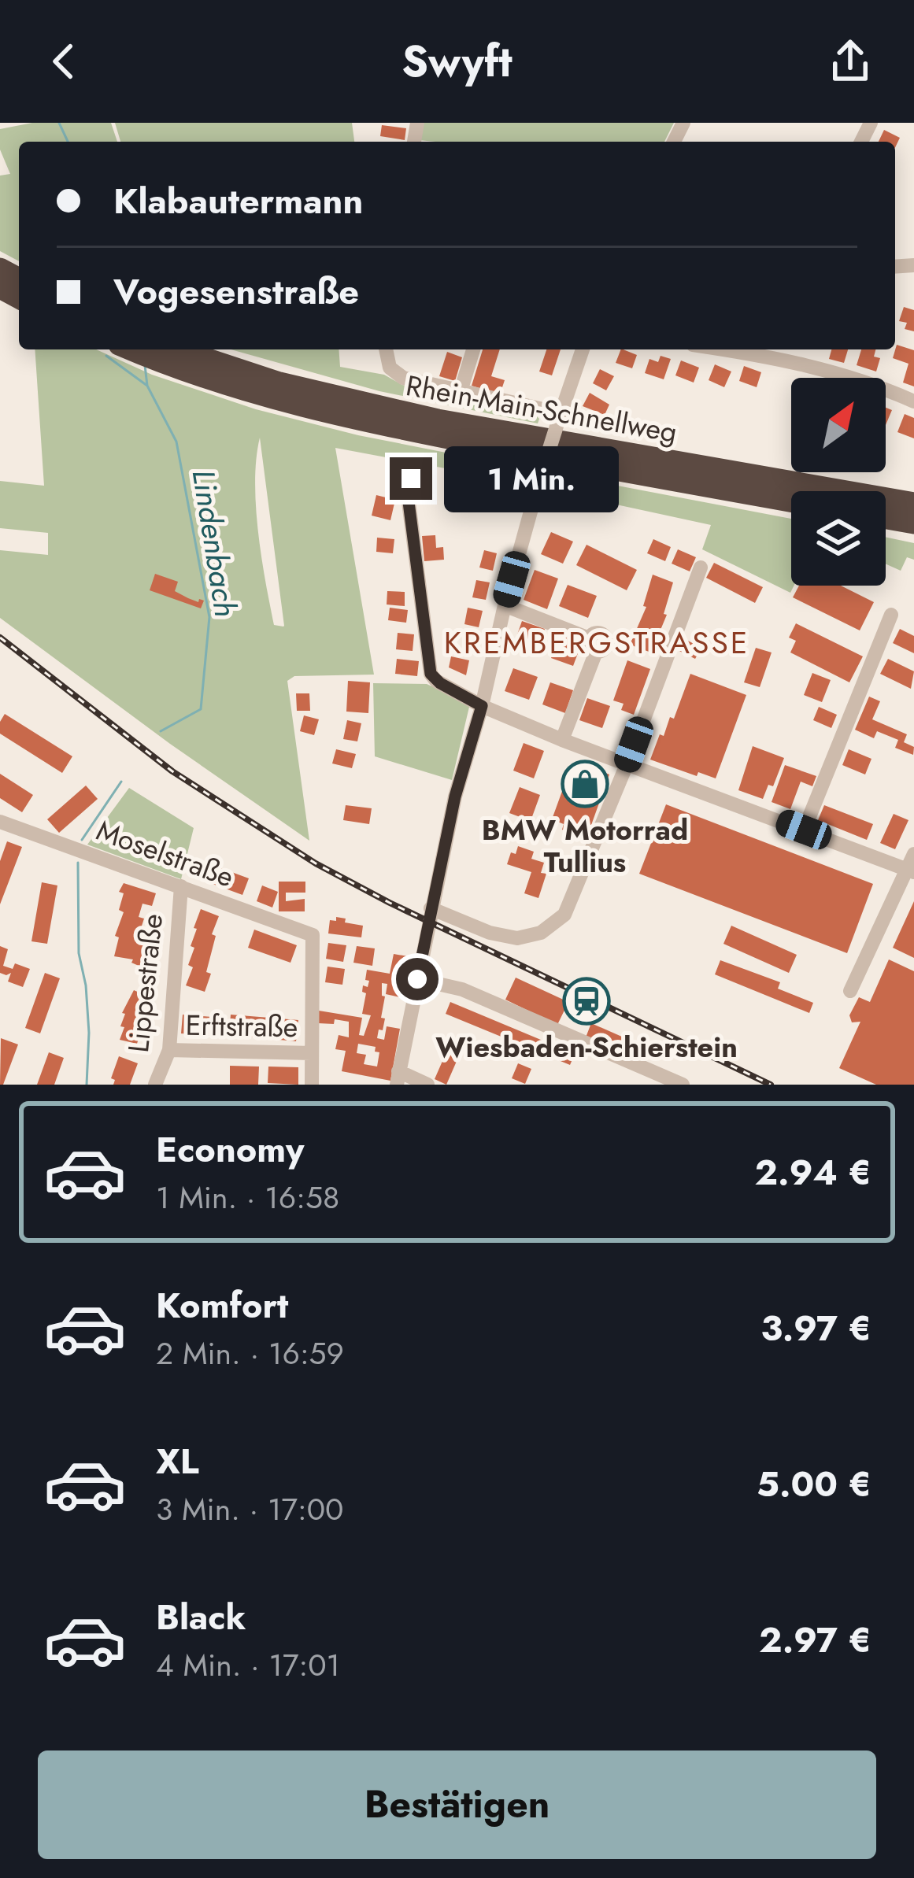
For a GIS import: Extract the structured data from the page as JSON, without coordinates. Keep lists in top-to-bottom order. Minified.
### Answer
{"streets":{"highway":["Rhein-Main-Schnellweg"],"street":["Moselstraße","Lippestraße","Erftstraße"]},"crossings":[["Moselstraße","Lippestraße"],["Moselstraße","Erftstraße"],["Lippestraße","Erftstraße"]],"districts":["KREMBERGSTRASSE"],"water":["Lindenbach"],"places":{"shop":["BMW Motorrad Tullius"],"station":["Wiesbaden-Schierstein"]},"north":"top right","page":{"header":"Swyft","banner":["Klabautermann","Vogesenstraße"],"bubble":"1 Min.","list":[{"name":"Economy","note":"1 Min. · 16:58","value":"2.94 €"},{"name":"Komfort","note":"2 Min. · 16:59","value":"3.97 €"},{"name":"XL","note":"3 Min. · 17:00","value":"5.00 €"},{"name":"Black","note":"4 Min. · 17:01","value":"2.97 €"}],"buttons":"Bestätigen"}}
